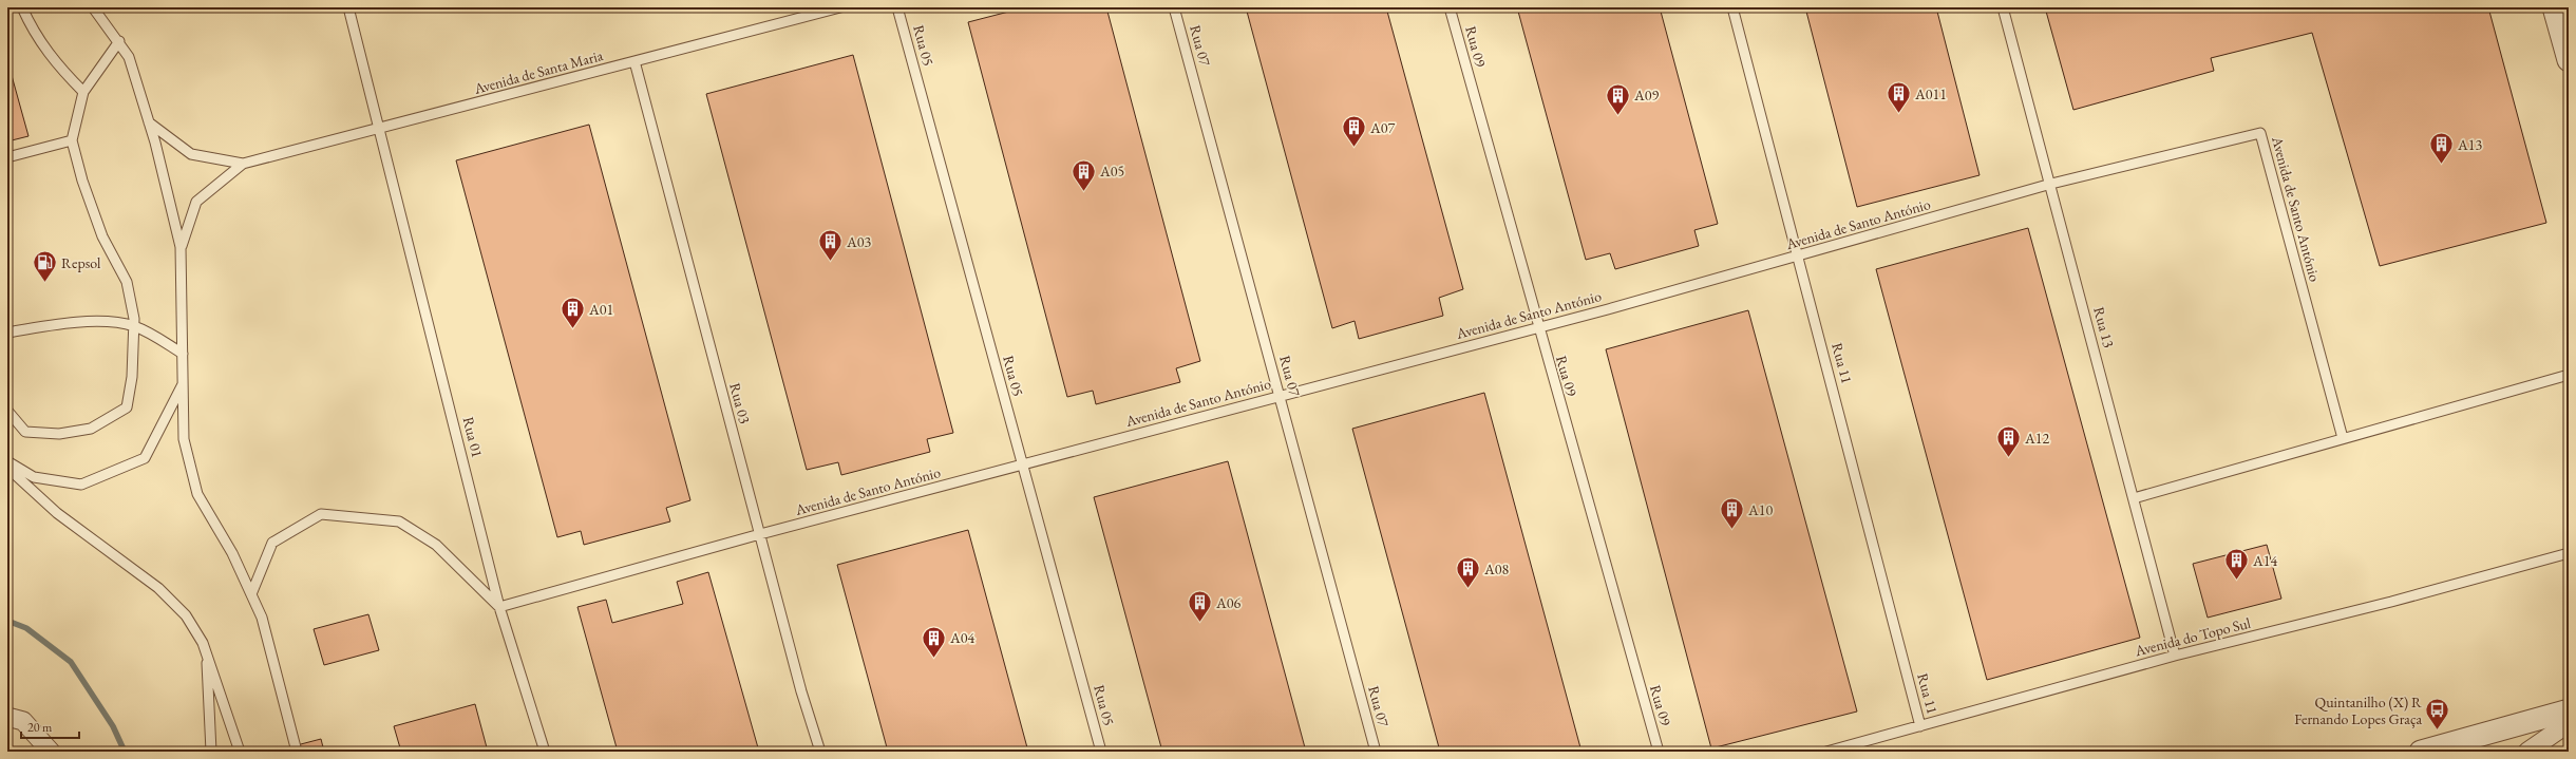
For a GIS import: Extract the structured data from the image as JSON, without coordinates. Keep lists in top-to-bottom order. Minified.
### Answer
{"streets":{"lane":["Rua 05","Rua 07","Rua 09","Avenida de Santa Maria","Avenida de Santo António","Rua 13","Rua 11","Rua 03","Rua 01","Avenida do Topo Sul"]},"crossings":[["Rua 05","Avenida de Santo António"],["Rua 07","Avenida de Santo António"],["Rua 09","Avenida de Santo António"],["Avenida de Santa Maria","Rua 03"],["Avenida de Santa Maria","Rua 01"],["Avenida de Santo António","Rua 13"],["Avenida de Santo António","Rua 11"],["Avenida de Santo António","Rua 03"],["Avenida de Santo António","Rua 01"],["Rua 13","Avenida do Topo Sul"],["Rua 11","Avenida do Topo Sul"]],"places":{"building":["A011","A09","A07","A13","A05","A03","A01","A12","A10","A14","A08","A06","A04"],"fuel station":["Repsol"],"bus stop":["Quintanilho (X) R Fernando Lopes Graça"]},"scale_bar":"20 m"}
